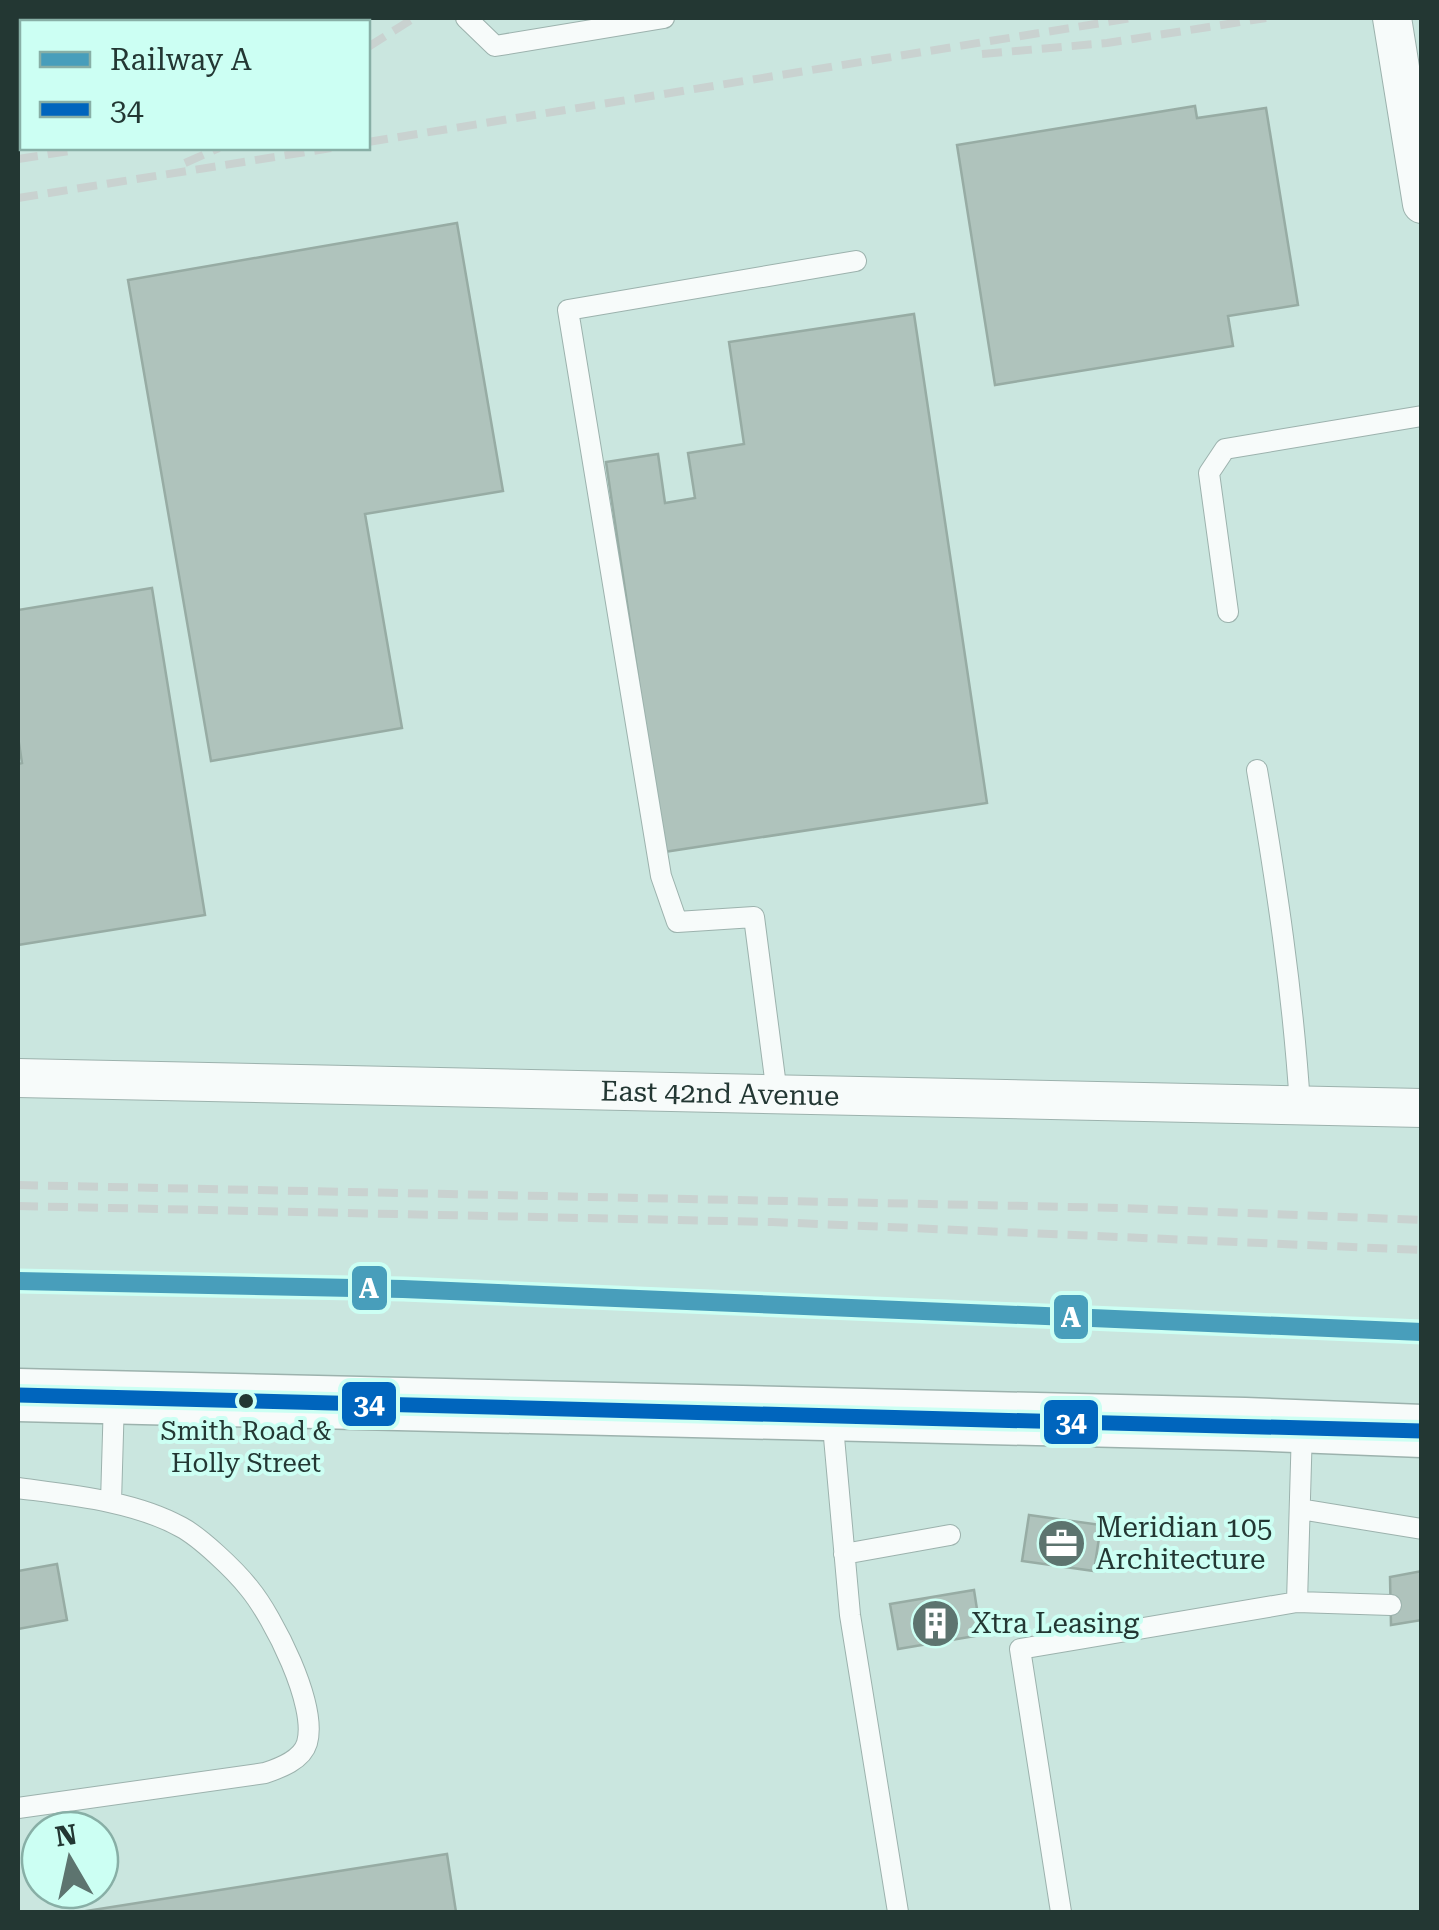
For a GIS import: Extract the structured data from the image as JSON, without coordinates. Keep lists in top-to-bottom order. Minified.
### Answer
{"streets":{"street":["East 42nd Avenue"]},"places":{"other":["Smith Road & Holly Street"],"office":["Meridian 105 Architecture"],"building":["Xtra Leasing"]},"lines":["rail line A","transit line 34"],"legend":["Railway A","34"],"north":"top"}
